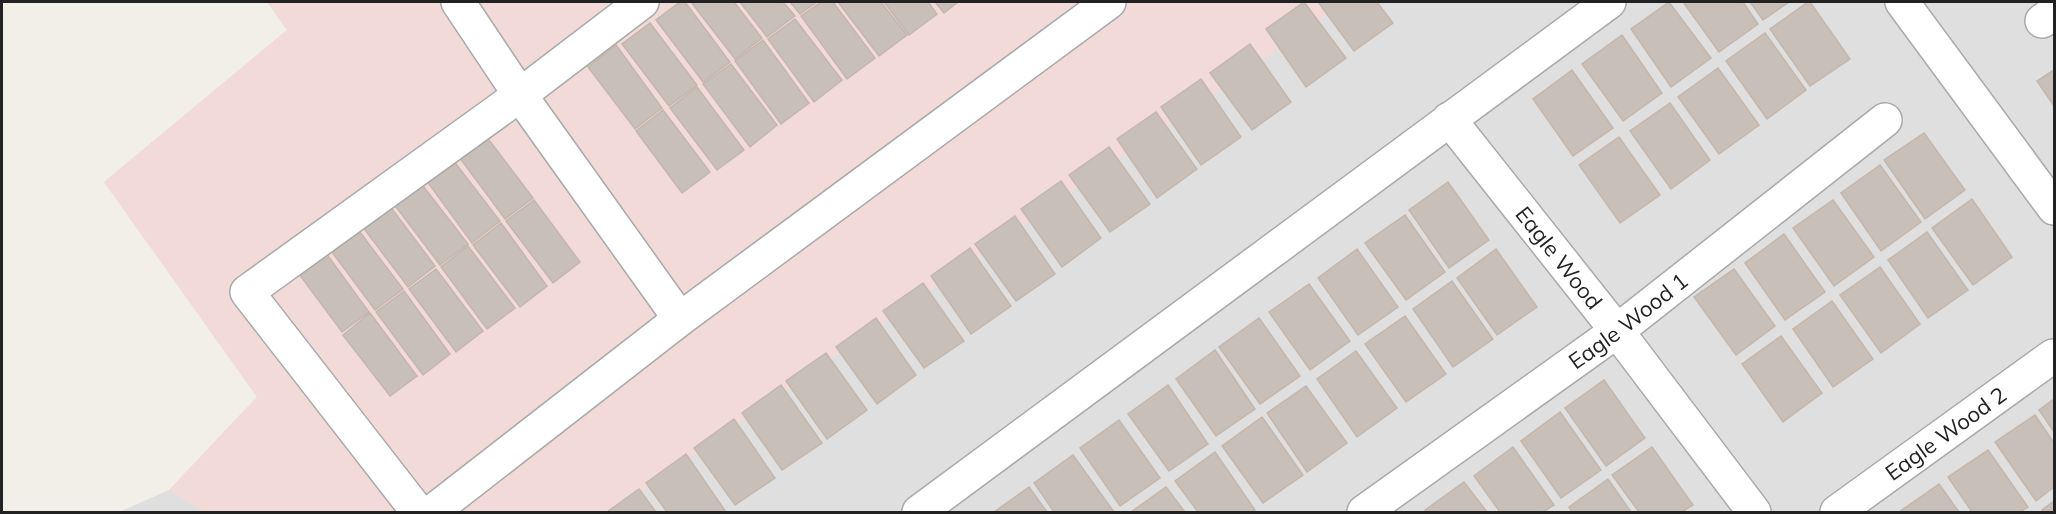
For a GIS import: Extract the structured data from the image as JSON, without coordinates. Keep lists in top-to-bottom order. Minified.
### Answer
{"streets":{"street":["Eagle Wood","Eagle Wood 1","Eagle Wood 2"]},"crossings":[["Eagle Wood","Eagle Wood 1"]]}
